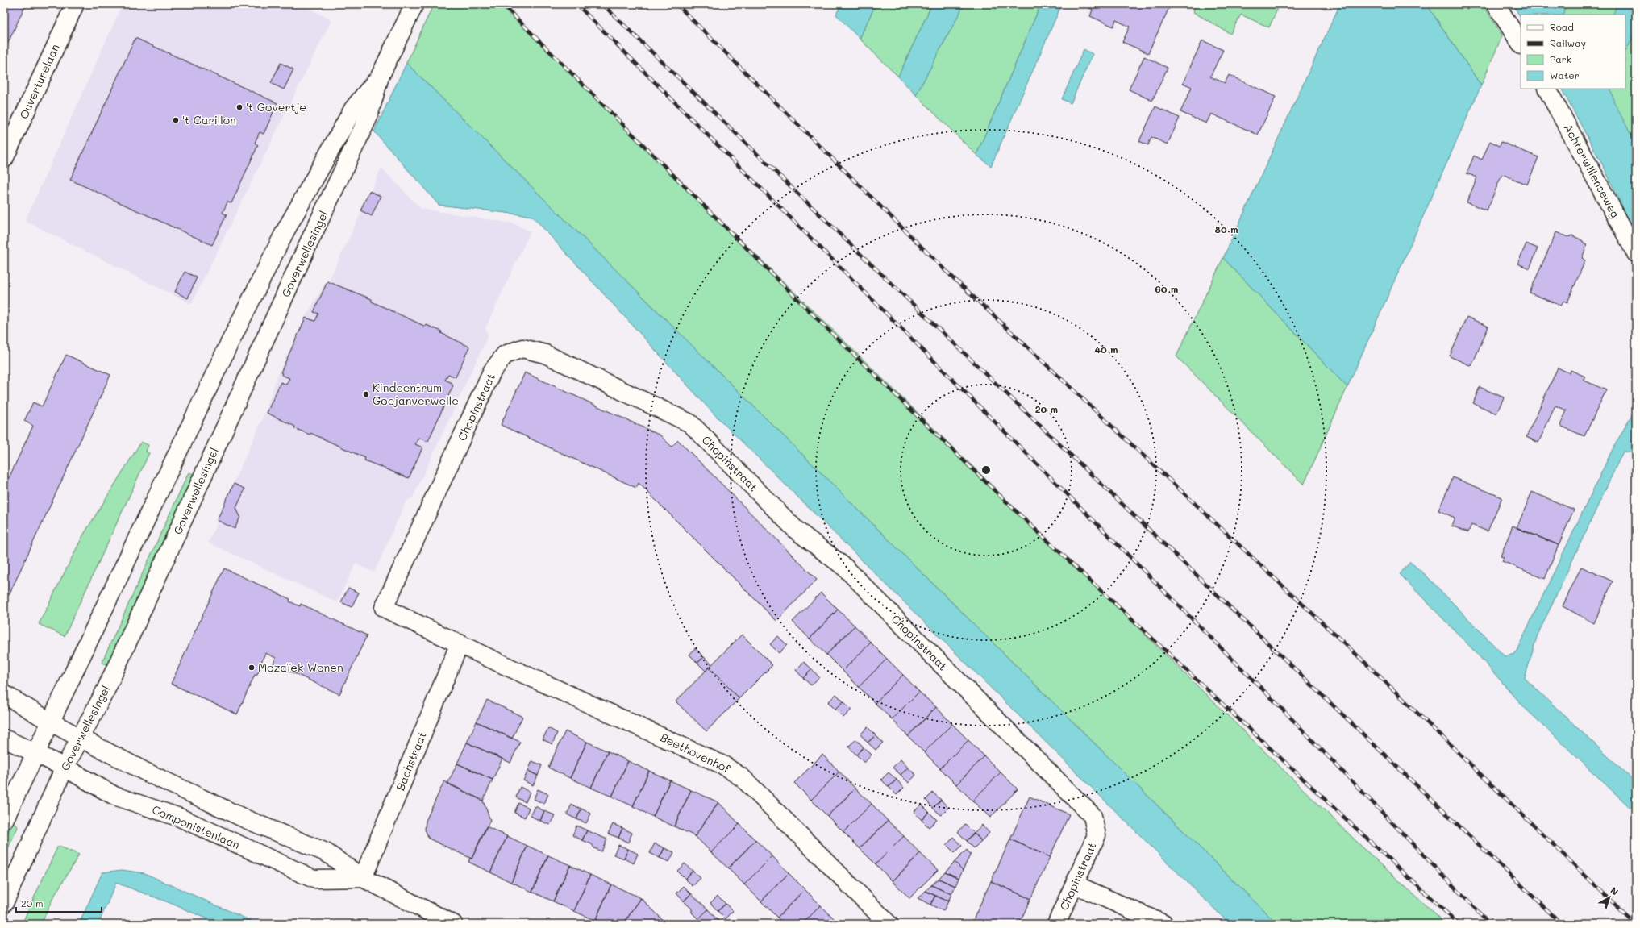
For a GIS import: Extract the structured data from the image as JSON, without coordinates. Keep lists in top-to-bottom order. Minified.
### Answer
{"streets":{"street":["Ouverturelaan","Achterwillenseweg","Goverwellesingel","Chopinstraat","Beethovenhof","Bachstraat","Componistenlaan"]},"crossings":[["Goverwellesingel","Componistenlaan"],["Chopinstraat","Beethovenhof"],["Chopinstraat","Bachstraat"],["Beethovenhof","Bachstraat"],["Bachstraat","Componistenlaan"]],"places":["'t Govertje","'t Carillon","Kindcentrum Goejanverwelle","Mozaïek Wonen"],"legend":["Road","Railway","Park","Water"],"scale_bar":"20 m","north":"top right","rings":["80 m","60 m","40 m","20 m"]}
